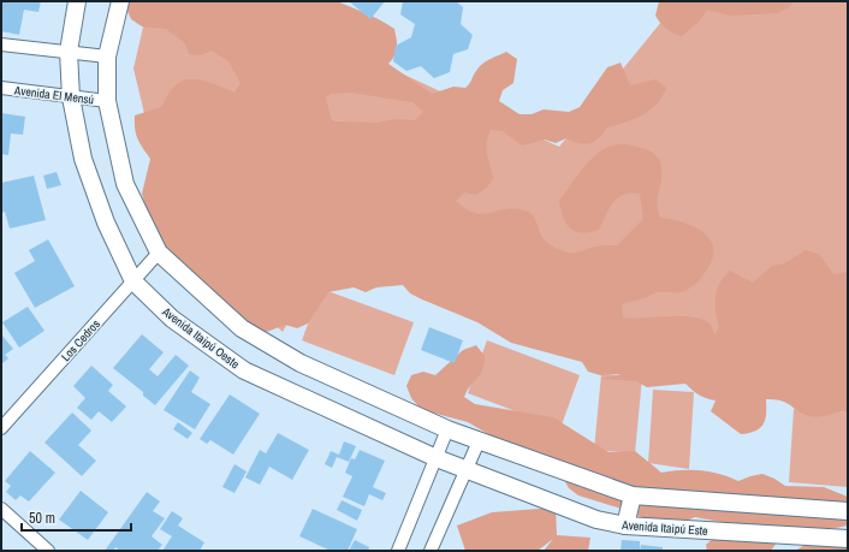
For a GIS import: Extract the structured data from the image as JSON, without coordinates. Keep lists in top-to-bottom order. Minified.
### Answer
{"streets":{"street":["Avenida El Mensú","Avenida Itaipú Oeste","Los Cedros","Avenida Itaipú Este"]},"crossings":[["Avenida El Mensú","Avenida Itaipú Oeste"],["Avenida Itaipú Oeste","Los Cedros"],["Avenida Itaipú Oeste","Avenida Itaipú Este"]],"scale_bar":"50 m"}
